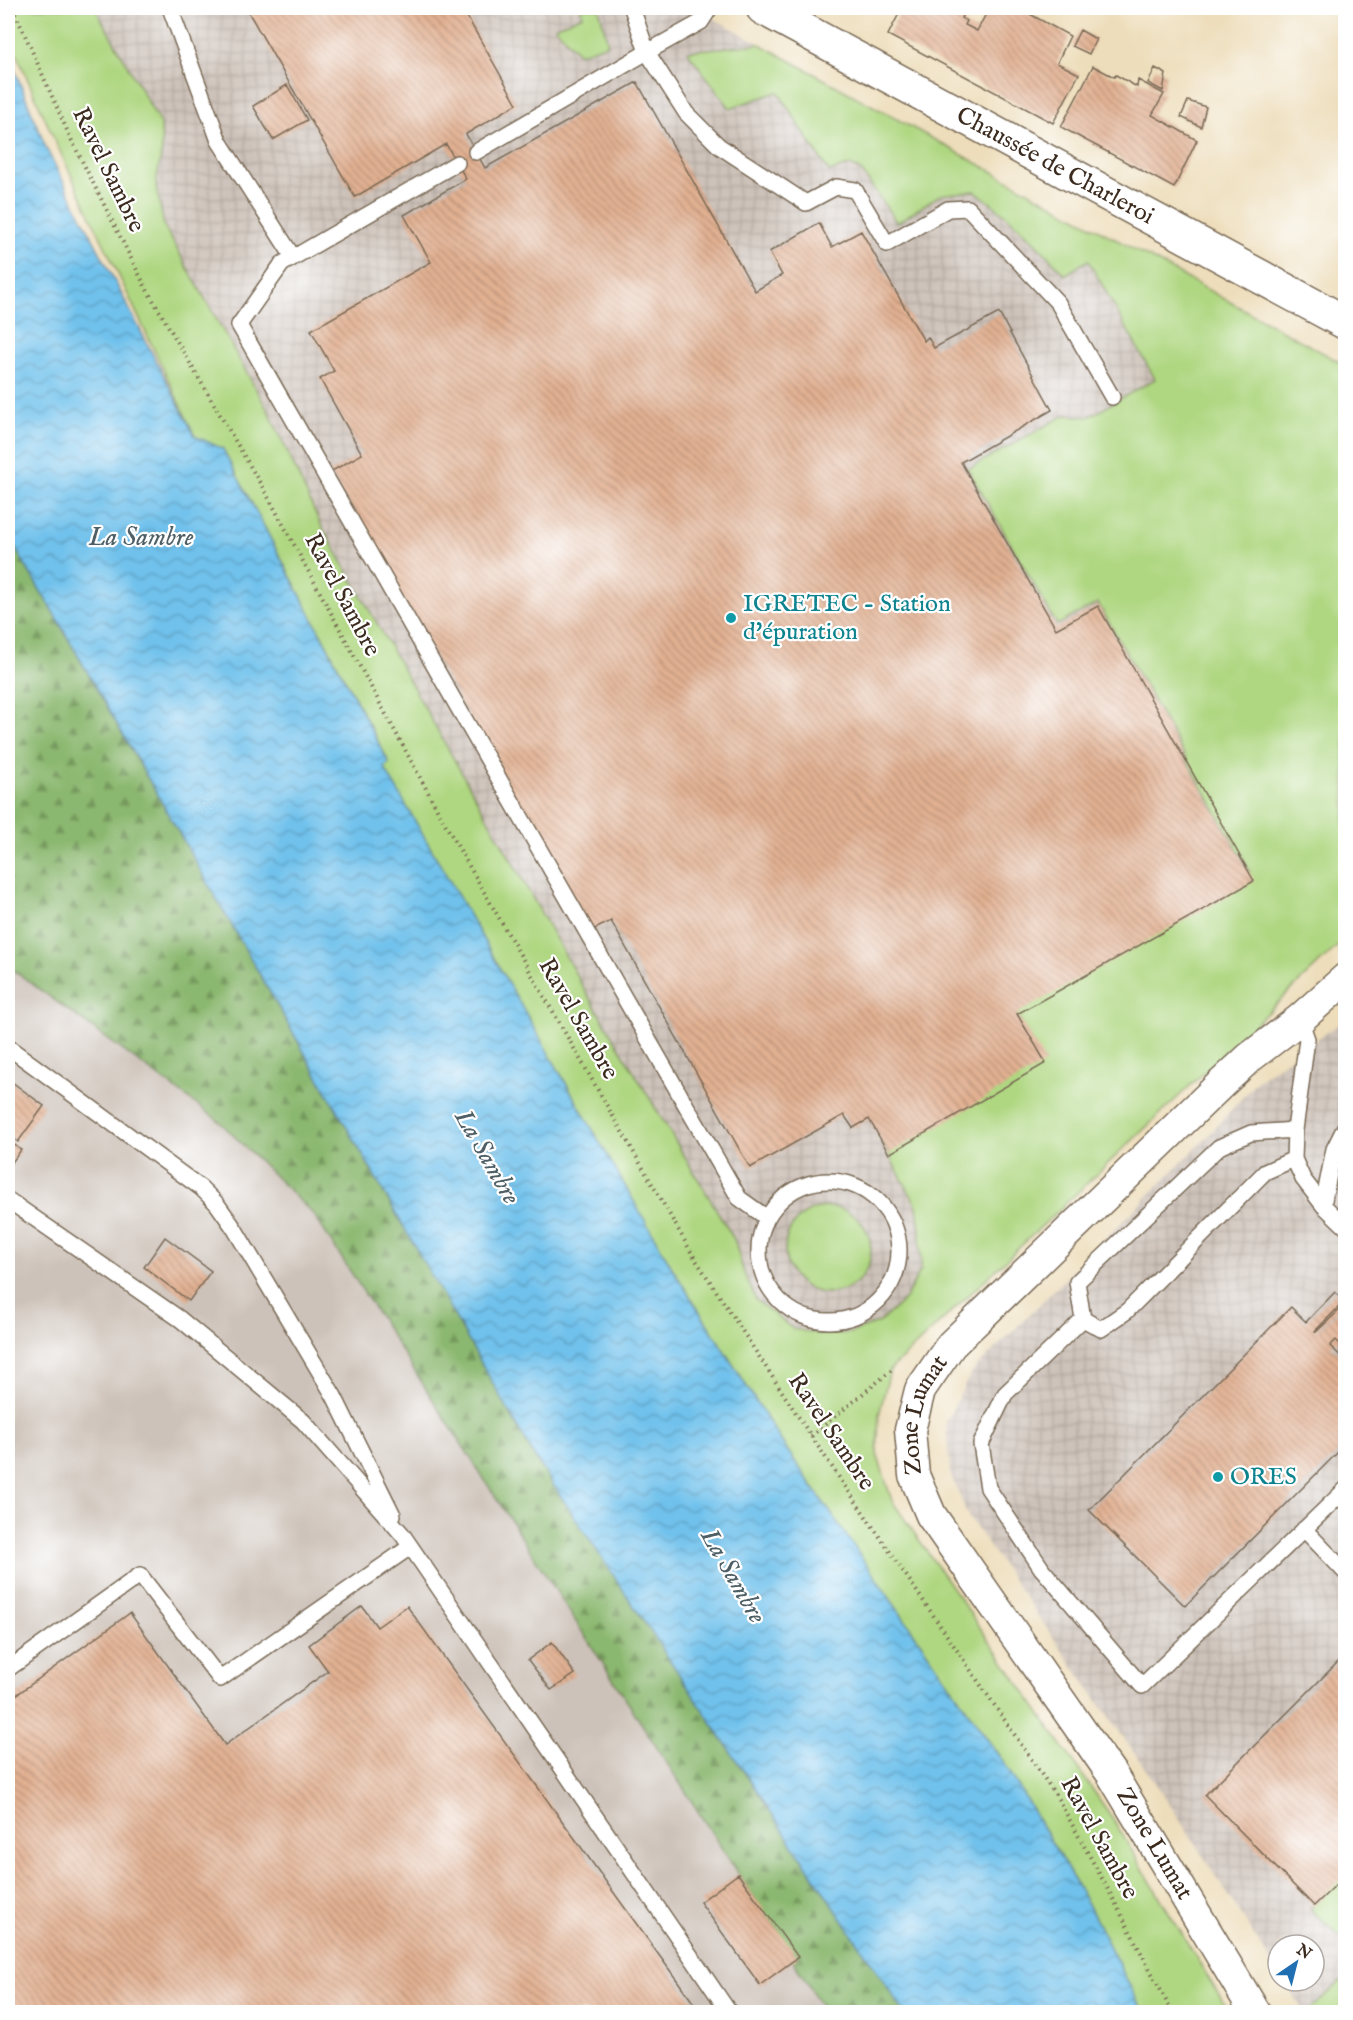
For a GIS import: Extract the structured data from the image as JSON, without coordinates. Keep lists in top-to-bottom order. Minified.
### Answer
{"streets":{"main road":["Chaussée de Charleroi"],"street":["Zone Lumat"],"path":["Ravel Sambre"]},"water":["La Sambre"],"places":["IGRETEC - Station d'épuration","ORES"],"north":"top right"}
